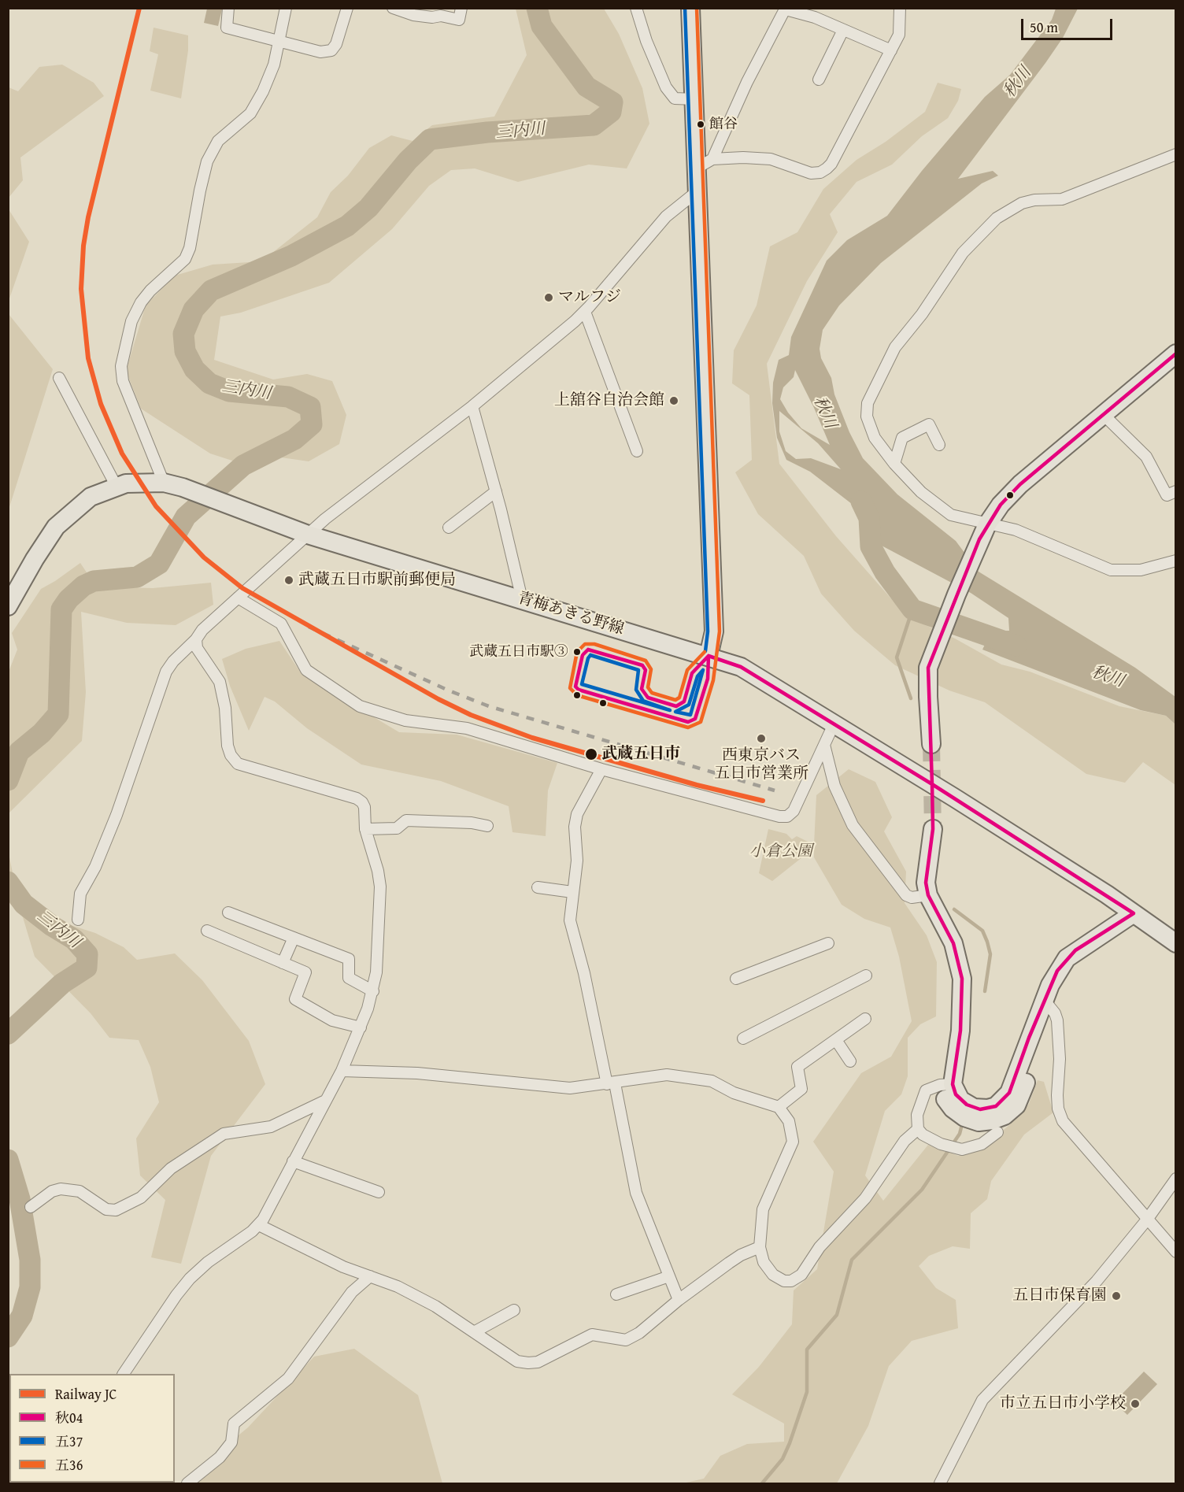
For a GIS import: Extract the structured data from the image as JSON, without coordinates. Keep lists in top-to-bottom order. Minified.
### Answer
{"streets":{"main road":["青梅あきる野線"]},"water":["秋川","三内川"],"parks":["小倉公園"],"places":["館谷","マルフジ","上舘谷自治会館","武蔵五日市駅前郵便局","武蔵五日市駅③","西東京バス 五日市営業所","武蔵五日市","五日市保育園","市立五日市小学校"],"lines":["rail line JC","transit line 五37","transit line 五36","transit line 秋04"],"legend":["Railway JC","秋04","五37","五36"],"scale_bar":"50 m"}
